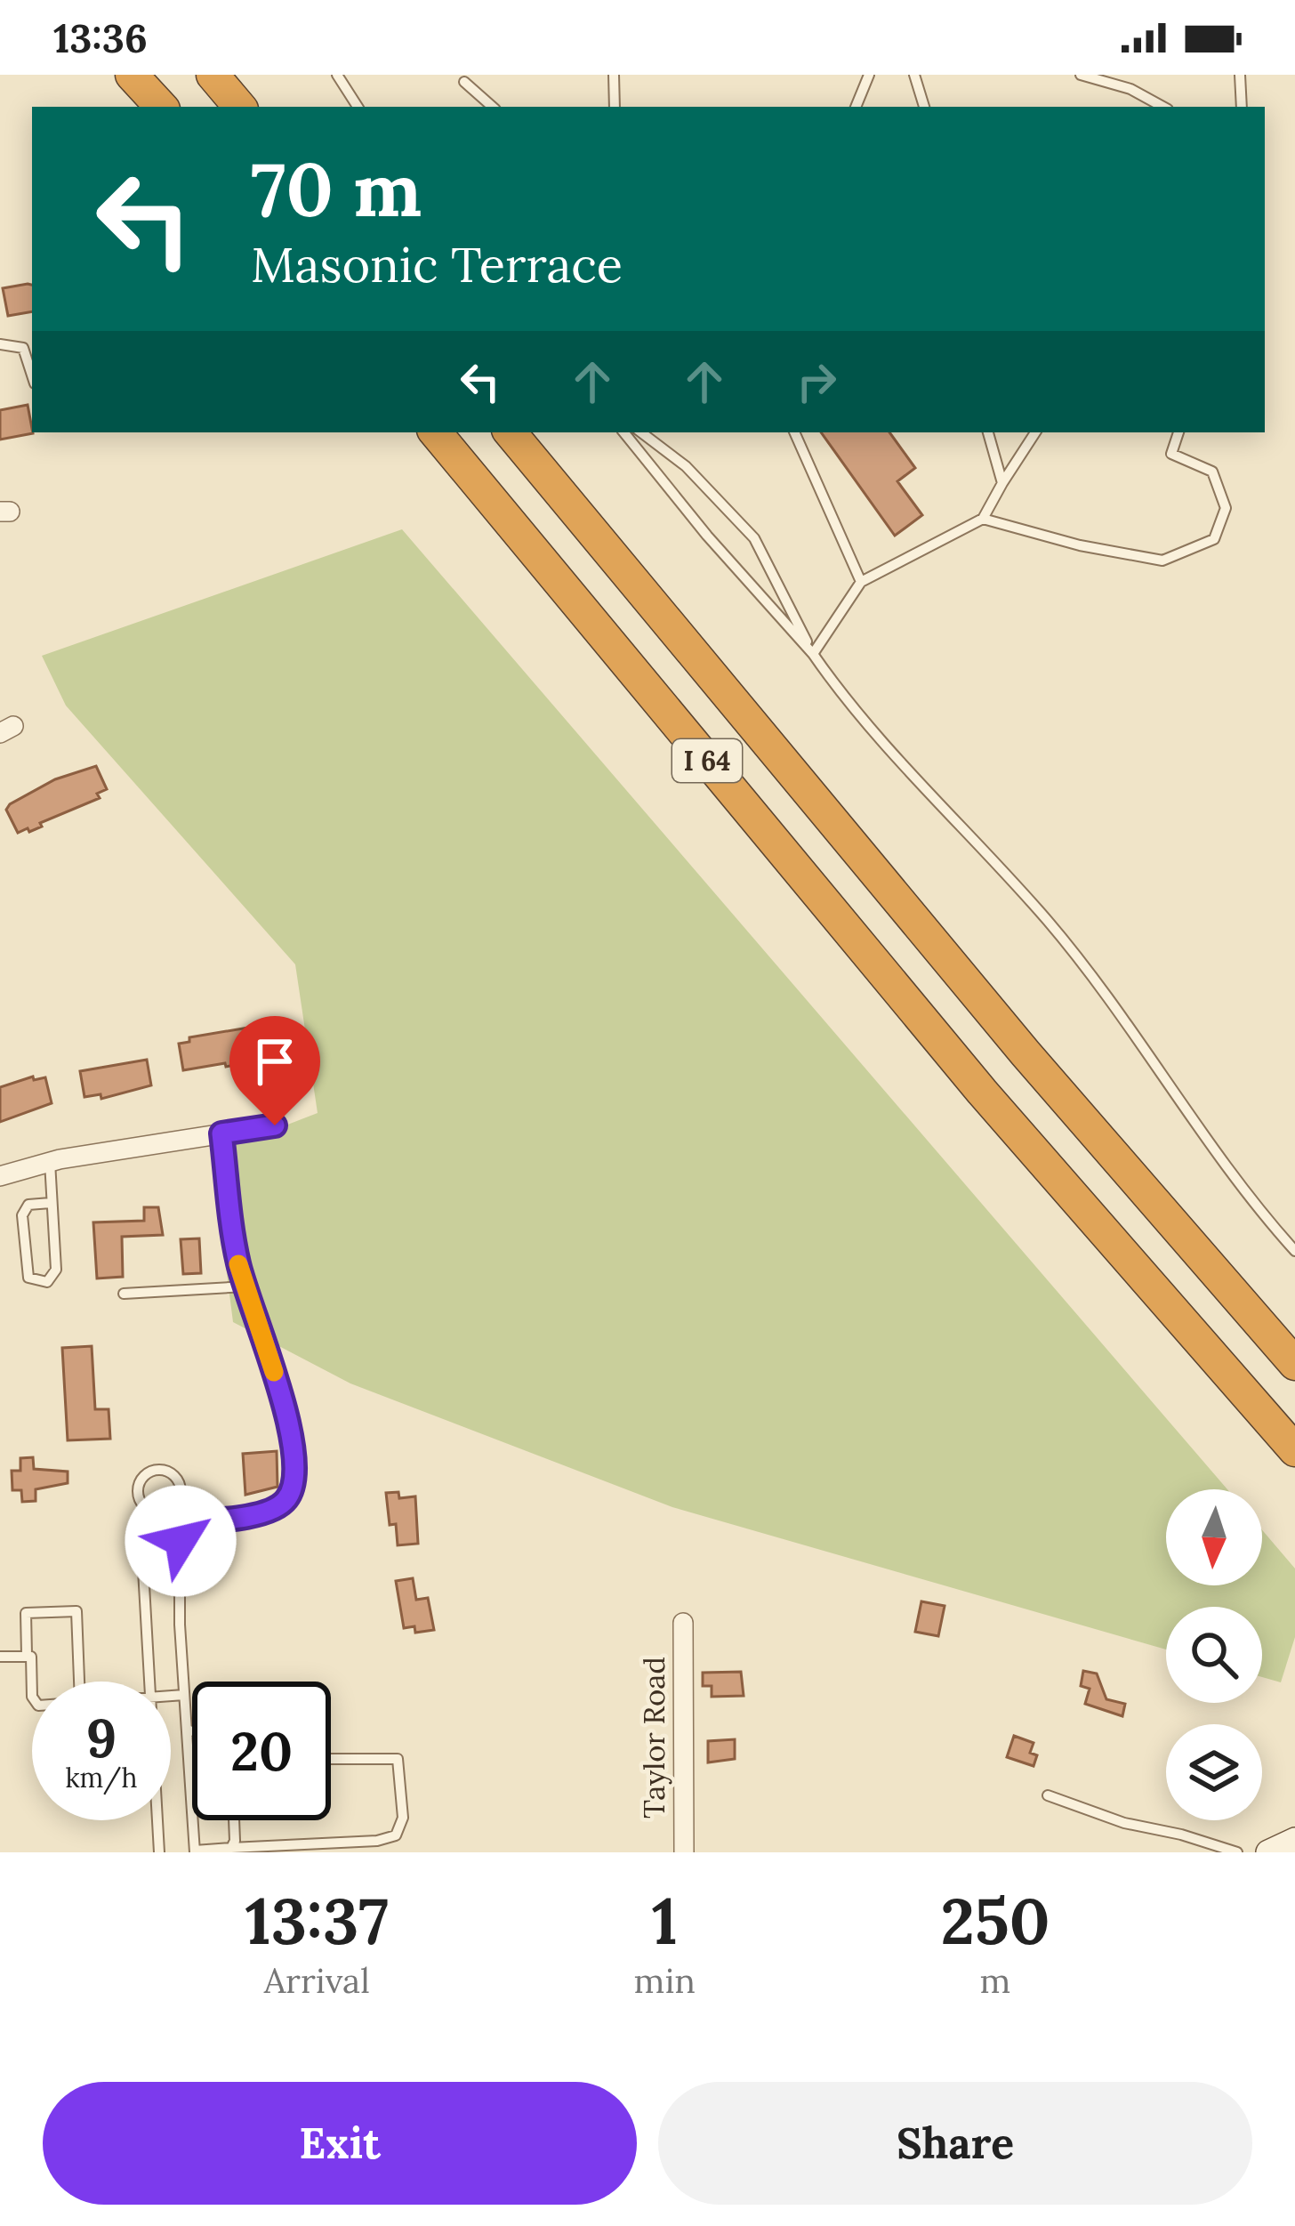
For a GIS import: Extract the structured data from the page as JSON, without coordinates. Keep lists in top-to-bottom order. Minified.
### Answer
{"streets":{"highway":["I 64"],"street":["Taylor Road"]},"north":"bottom","page":{"status":"13:36","turn":["70 m","Masonic Terrace"],"speed":"9 km/h","limit":"20","eta":["13:37","Arrival","1","min","250","m"],"buttons":["Exit","Share"]}}
